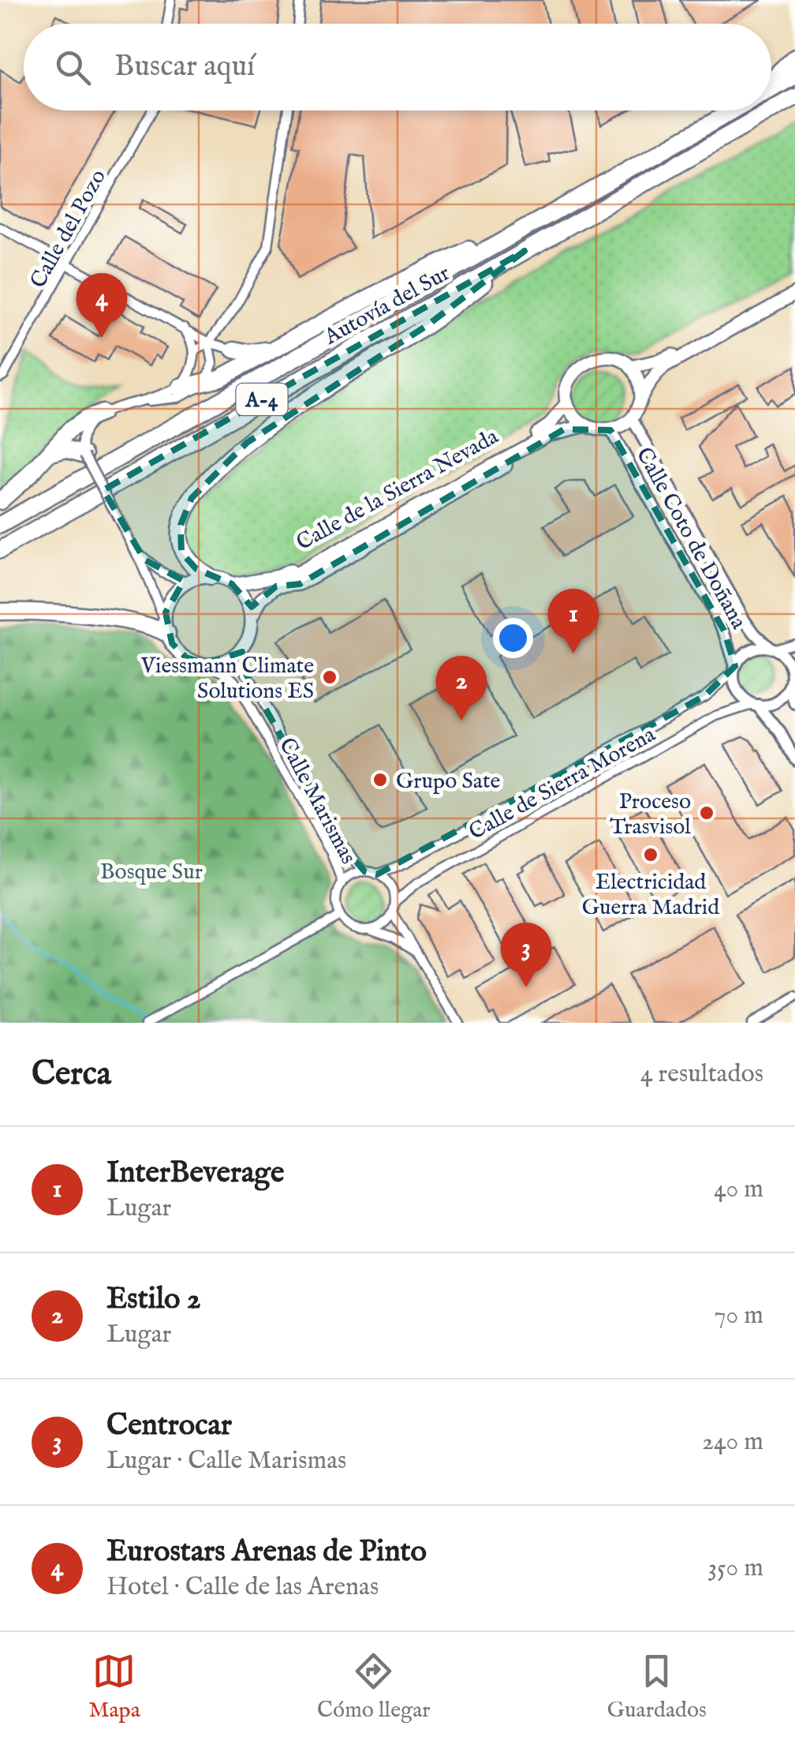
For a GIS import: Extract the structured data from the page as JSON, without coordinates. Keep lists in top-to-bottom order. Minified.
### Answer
{"streets":{"highway":["Autovía del Sur","A-4"],"main road":["Calle de la Sierra Nevada"],"street":["Calle del Pozo","Calle Coto de Doñana","Calle de Sierra Morena","Calle Marismas"]},"crossings":[["Calle de la Sierra Nevada","Calle Coto de Doñana"],["Calle de la Sierra Nevada","Calle Marismas"],["Calle Coto de Doñana","Calle de Sierra Morena"],["Calle de Sierra Morena","Calle Marismas"]],"parks":["Bosque Sur"],"places":["Viessmann Climate Solutions ES","Grupo Sate","Proceso Trasvisol","Electricidad Guerra Madrid"],"page":{"search":"Buscar aquí","pins":["4","1","2","3"],"heading":["Cerca","4 resultados"],"list":[{"mark":"1","name":"InterBeverage","note":"Lugar","value":"40 m"},{"mark":"2","name":"Estilo 2","note":"Lugar","value":"70 m"},{"mark":"3","name":"Centrocar","note":"Lugar · Calle Marismas","value":"240 m"},{"mark":"4","name":"Eurostars Arenas de Pinto","note":"Hotel · Calle de las Arenas","value":"350 m"}],"nav":["Mapa","Cómo llegar","Guardados"]}}
